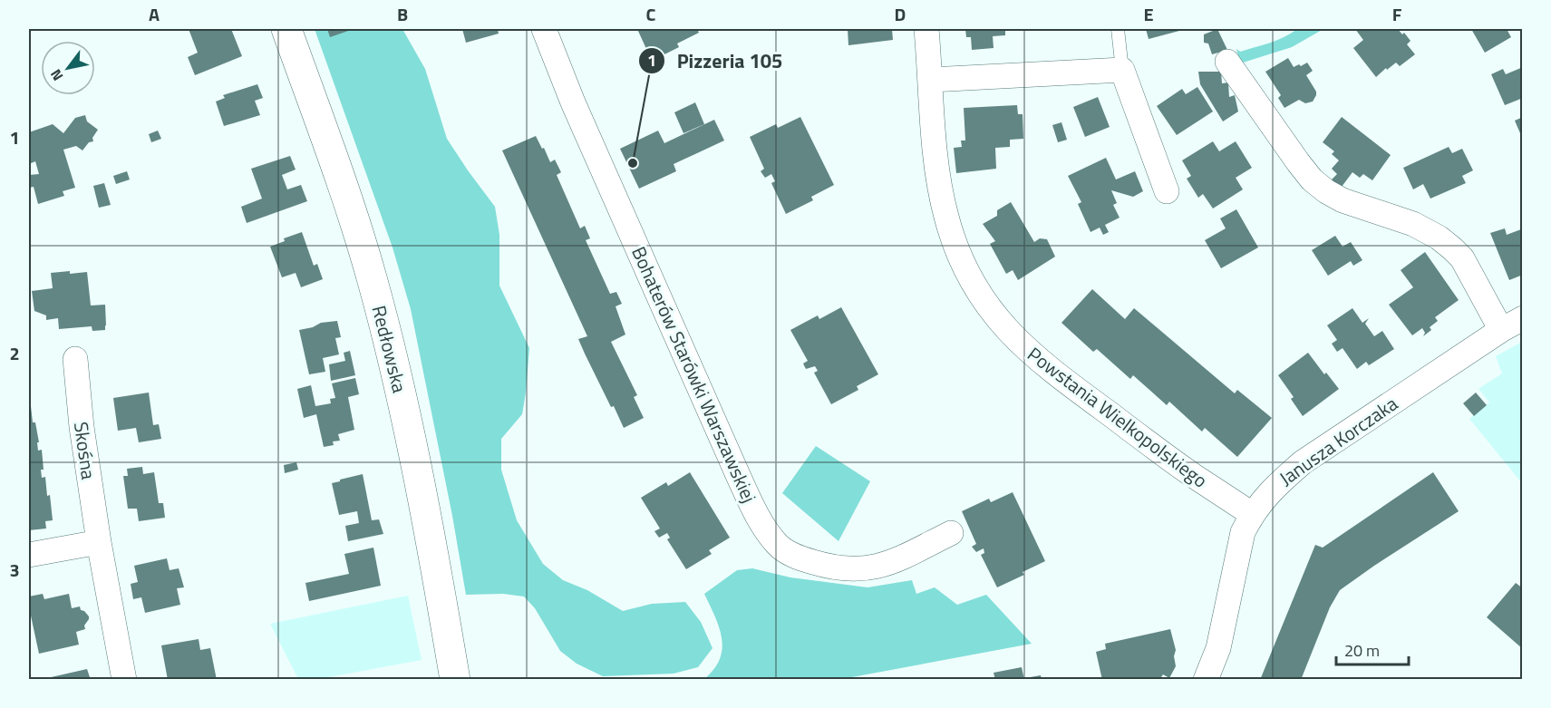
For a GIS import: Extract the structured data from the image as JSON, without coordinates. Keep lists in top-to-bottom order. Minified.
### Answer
{"streets":{"street":["Redłowska","Bohaterów Starówki Warszawskiej","Powstania Wielkopolskiego","Janusza Korczaka","Skośna"]},"crossings":[["Powstania Wielkopolskiego","Janusza Korczaka"]],"places":["Pizzeria 105"],"scale_bar":"20 m","north":"bottom left","grid":{"columns":["A","B","C","D","E","F"],"rows":["1","2","3"]}}
